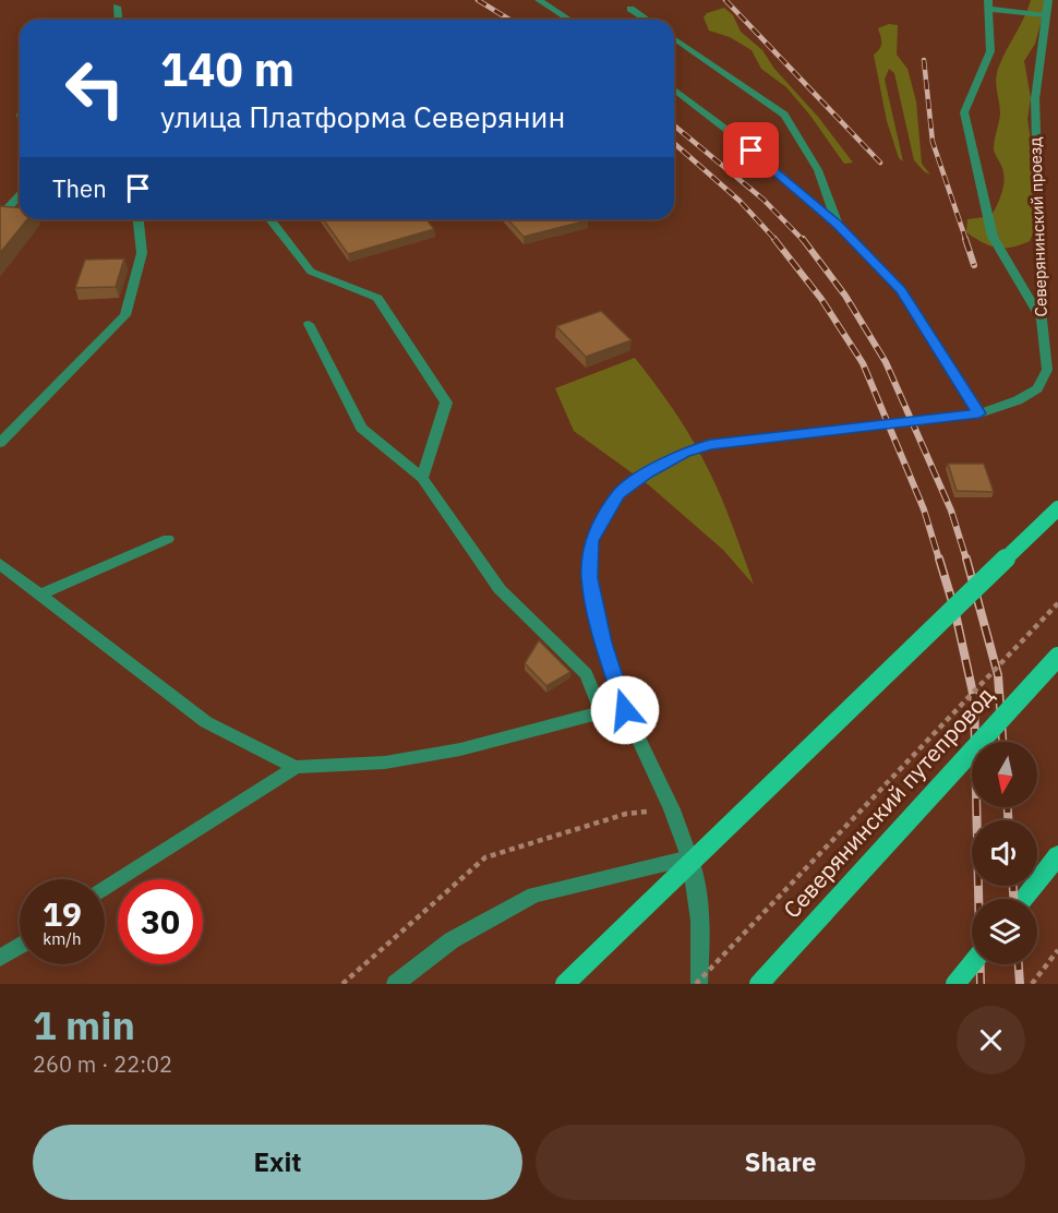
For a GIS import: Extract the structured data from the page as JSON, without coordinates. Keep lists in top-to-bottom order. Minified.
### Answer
{"streets":{"main road":["Северянинский путепровод"],"street":["Северянинский проезд"]},"north":"bottom","page":{"turn":["140 m","улица Платформа Северянин"],"then":"Then","speed":"19 km/h","limit":"30","heading":["1 min","260 m · 22:02"],"buttons":["Exit","Share"]}}
